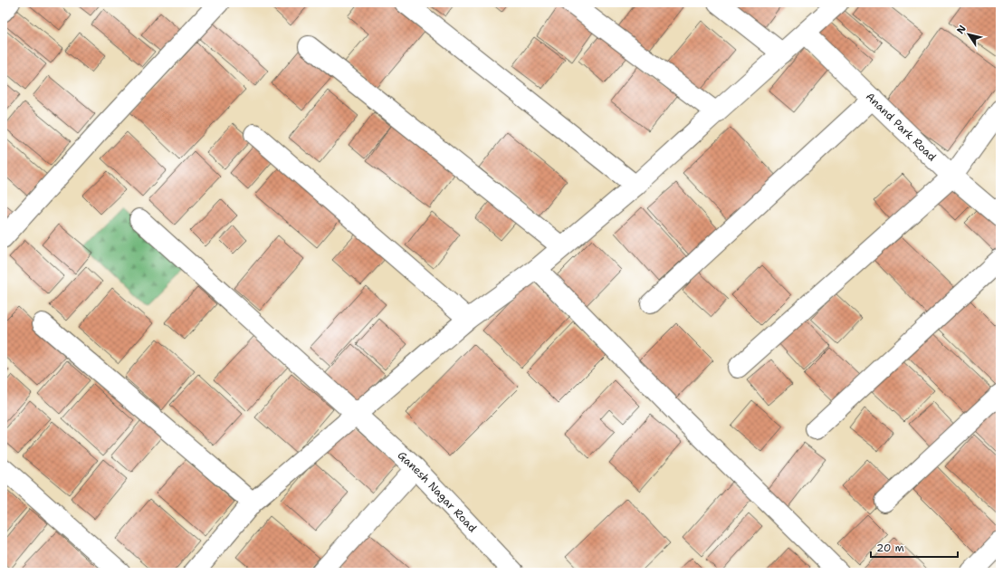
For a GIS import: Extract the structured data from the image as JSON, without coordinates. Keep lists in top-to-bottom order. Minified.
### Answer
{"streets":{"street":["Anand Park Road","Ganesh Nagar Road"]},"scale_bar":"20 m","north":"top left"}
